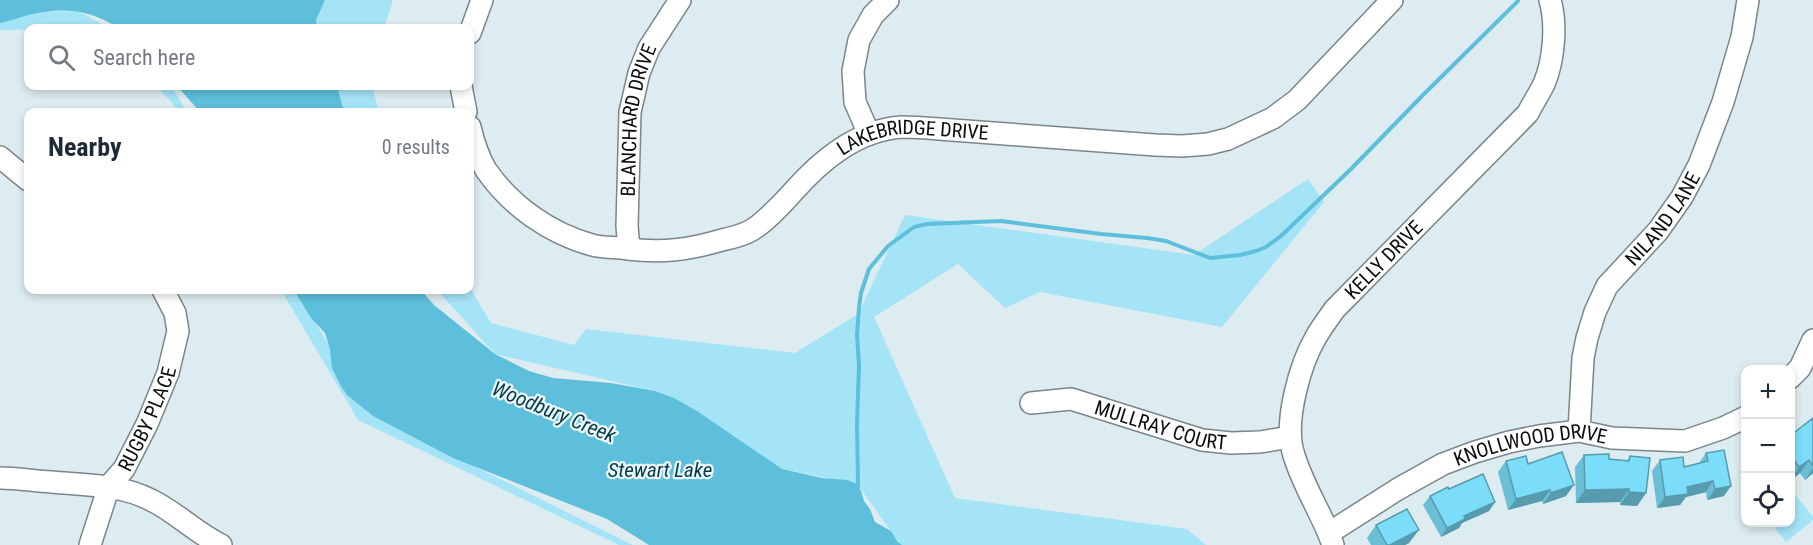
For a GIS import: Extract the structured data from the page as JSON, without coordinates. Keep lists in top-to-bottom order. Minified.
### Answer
{"streets":{"street":["BLANCHARD DRIVE","LAKEBRIDGE DRIVE","NILAND LANE","KELLY DRIVE","RUGBY PLACE","MULLRAY COURT","KNOLLWOOD DRIVE"]},"crossings":[["BLANCHARD DRIVE","LAKEBRIDGE DRIVE"],["NILAND LANE","KNOLLWOOD DRIVE"],["KELLY DRIVE","MULLRAY COURT"],["KELLY DRIVE","KNOLLWOOD DRIVE"]],"water":["Woodbury Creek","Stewart Lake"],"page":{"search":"Search here","heading":["Nearby","0 results"],"map_buttons":["+","−"]}}
